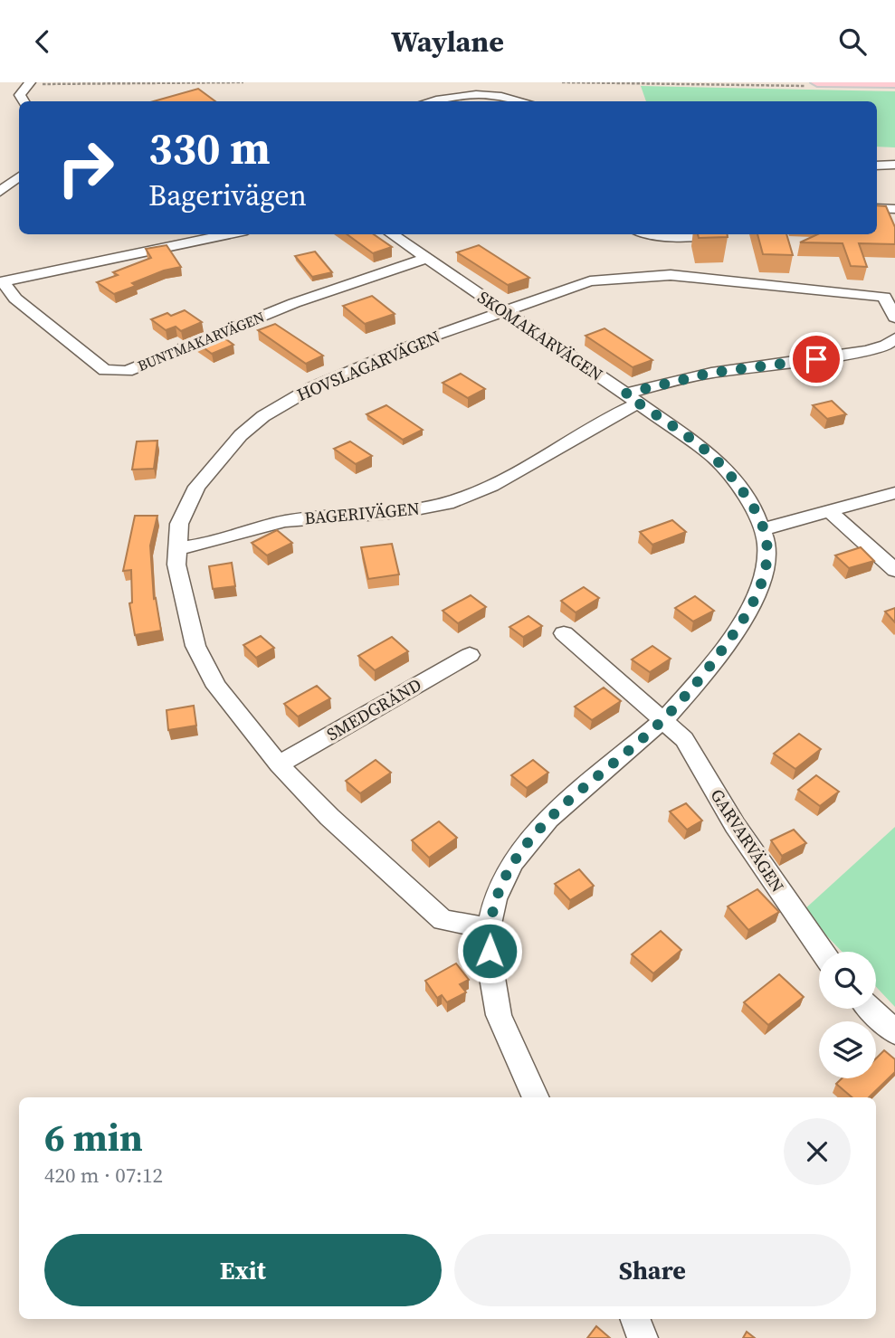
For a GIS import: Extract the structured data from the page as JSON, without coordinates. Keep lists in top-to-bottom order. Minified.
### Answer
{"streets":{"street":["SKOMAKARVÄGEN","BUNTMAKARVÄGEN","HOVSLAGARVÄGEN","BAGERIVÄGEN","SMEDGRÄND","GARVARVÄGEN"]},"crossings":[["SKOMAKARVÄGEN","BUNTMAKARVÄGEN"],["SKOMAKARVÄGEN","HOVSLAGARVÄGEN"],["SKOMAKARVÄGEN","BAGERIVÄGEN"],["SKOMAKARVÄGEN","GARVARVÄGEN"],["HOVSLAGARVÄGEN","BAGERIVÄGEN"],["HOVSLAGARVÄGEN","SMEDGRÄND"]],"page":{"header":"Waylane","turn":["330 m","Bagerivägen"],"heading":["6 min","420 m · 07:12"],"buttons":["Exit","Share"]}}
